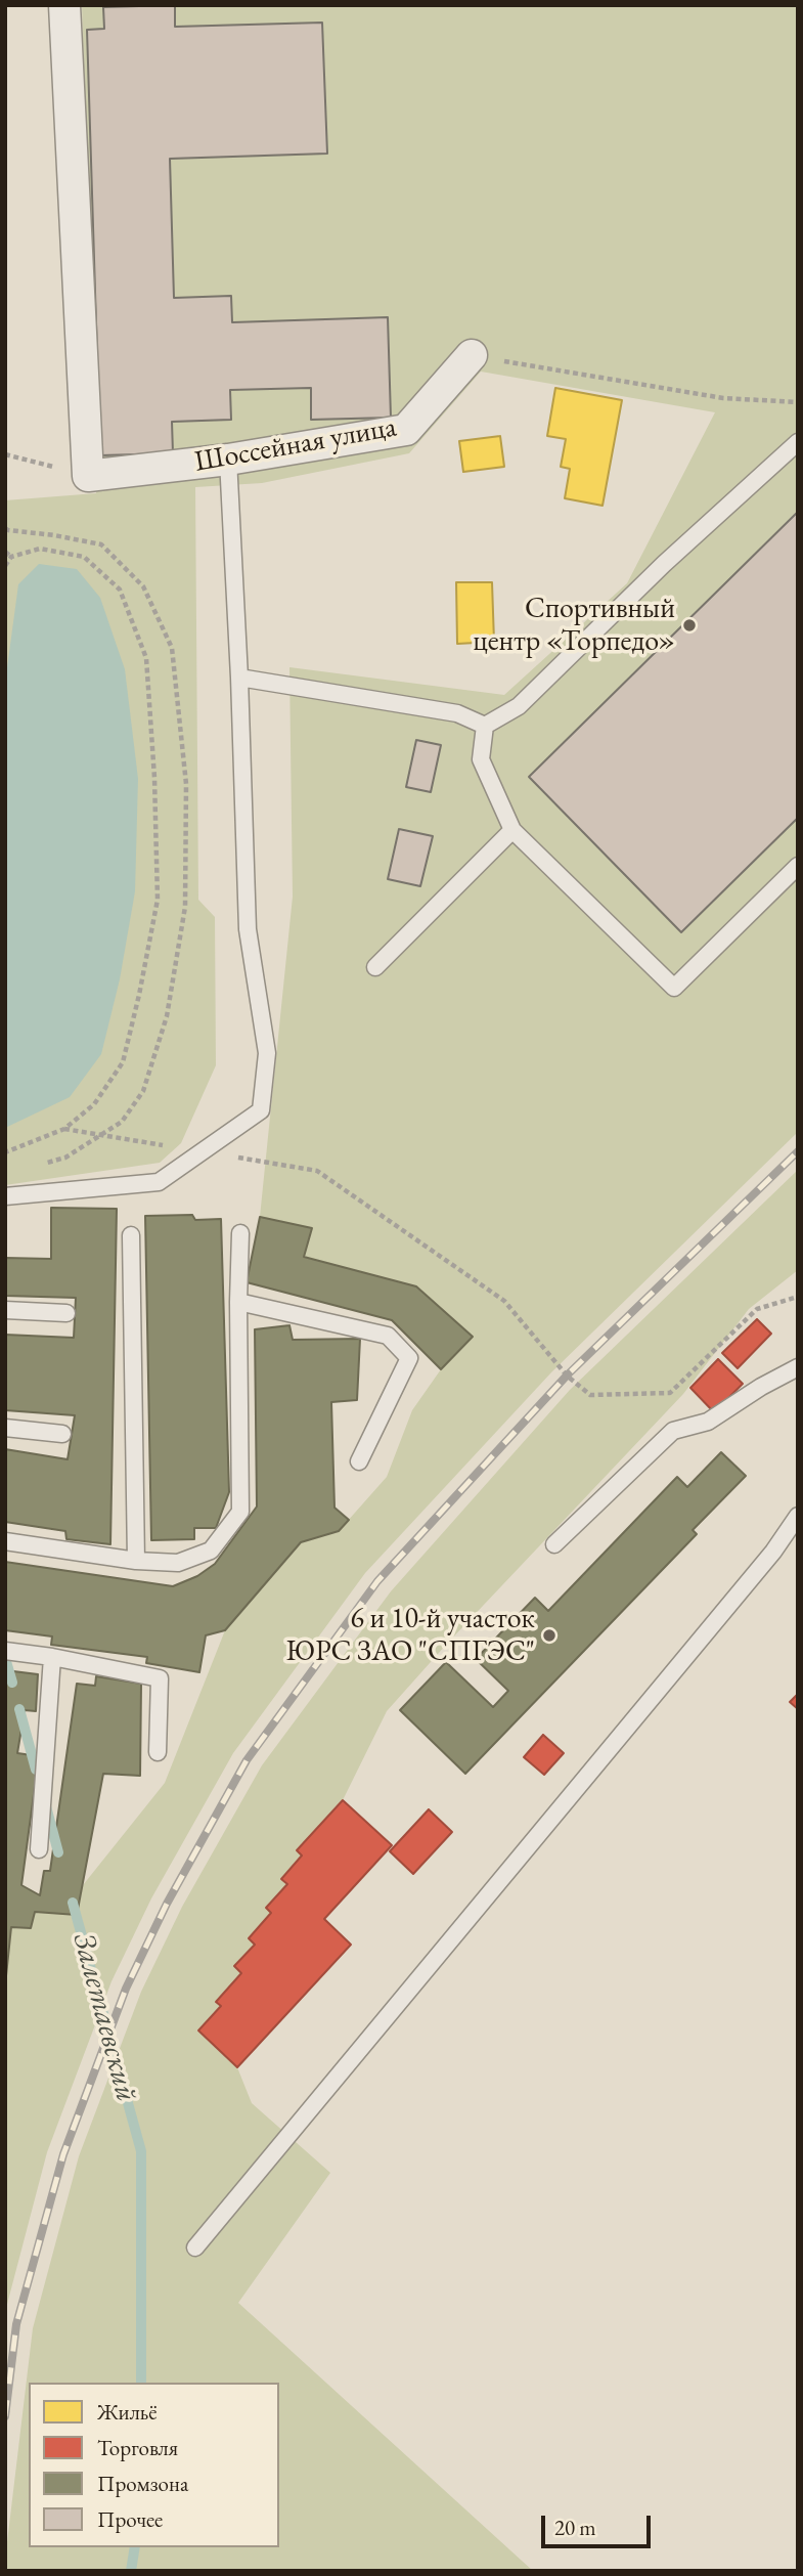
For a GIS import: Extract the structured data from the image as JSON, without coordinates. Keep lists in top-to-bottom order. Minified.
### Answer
{"streets":{"street":["Шоссейная улица"]},"water":["Залетаевский"],"places":["Спортивный центр «Торпедо»","6 и 10-й участок ЮРС ЗАО \"СПГЭС\""],"legend":["Жильё","Торговля","Промзона","Прочее"],"scale_bar":"20 m"}
